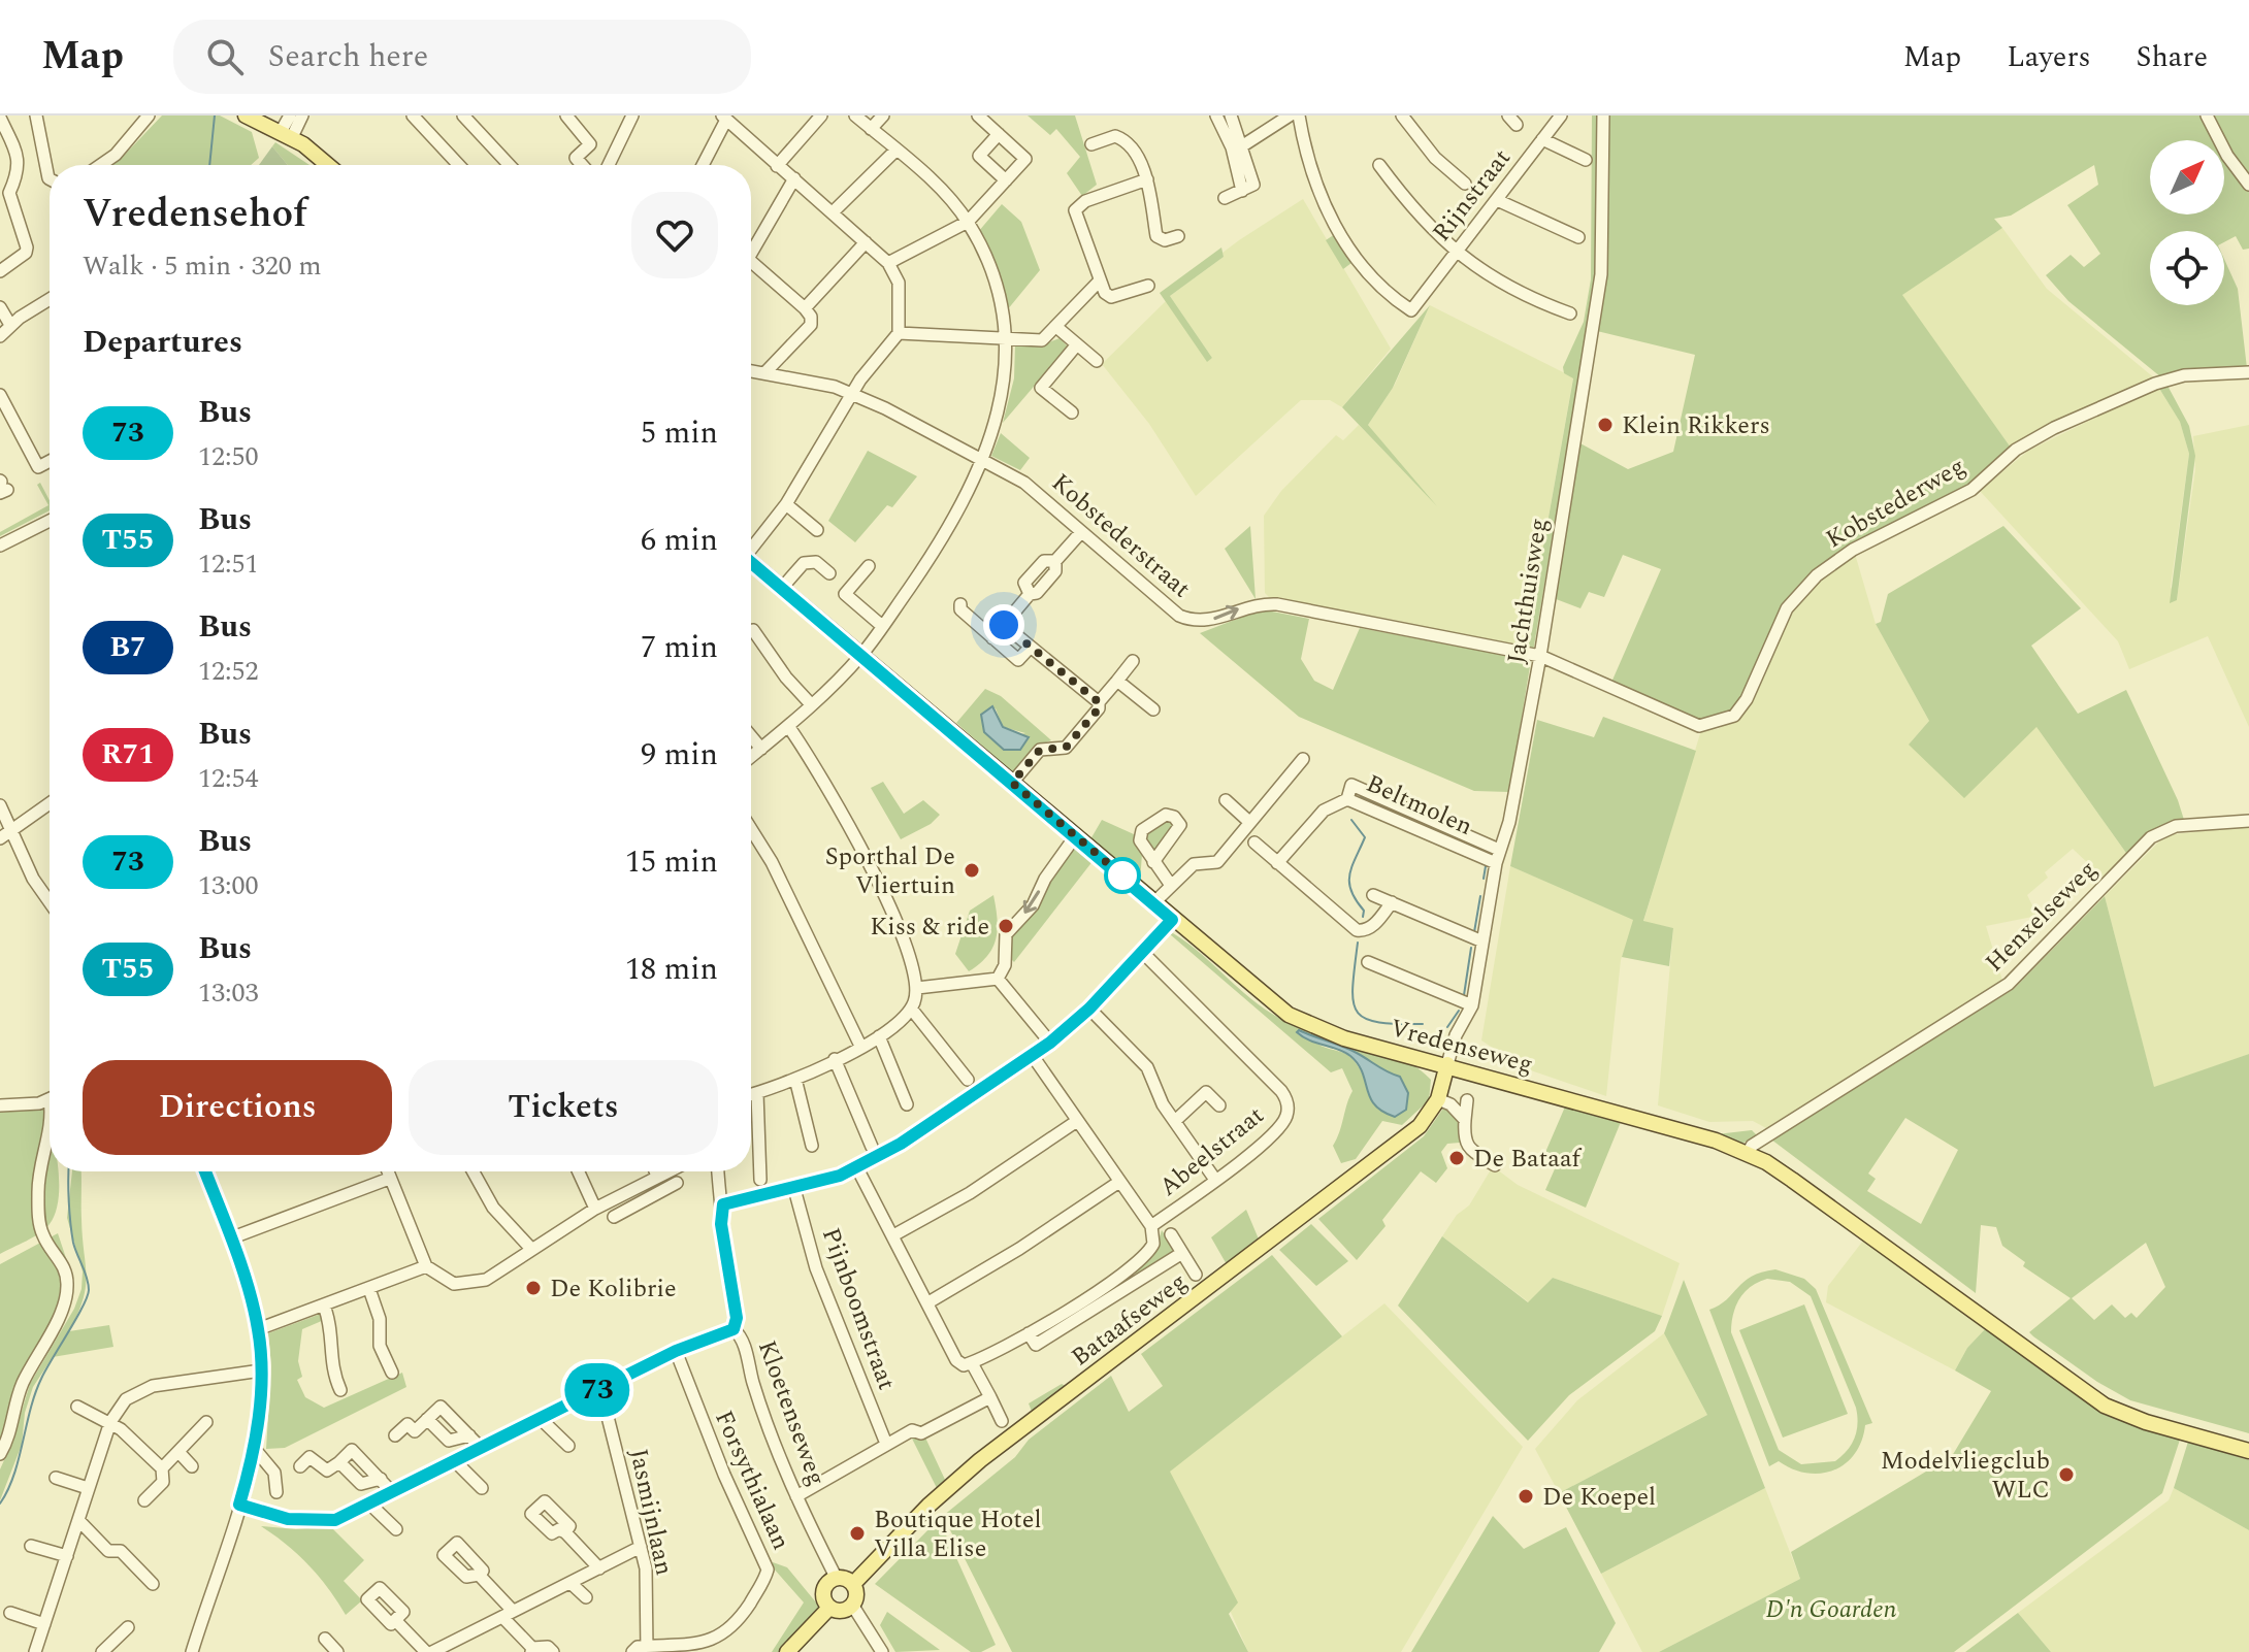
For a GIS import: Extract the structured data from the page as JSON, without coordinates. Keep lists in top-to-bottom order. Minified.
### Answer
{"streets":{"main road":["Vredenseweg","Bataafseweg"],"street":["Rijnstraat","Kobstederweg","Kobstederstraat","Jachthuisweg","Beltmolen","Henxelseweg","Abeelstraat","Pijnboomstraat","Kloetenseweg","Forsythialaan","Jasmijnlaan"]},"crossings":[["Kobstederweg","Kobstederstraat"],["Kobstederweg","Jachthuisweg"],["Kobstederstraat","Jachthuisweg"],["Jachthuisweg","Beltmolen"],["Jachthuisweg","Vredenseweg"],["Jachthuisweg","Bataafseweg"],["Henxelseweg","Vredenseweg"],["Vredenseweg","Bataafseweg"],["Bataafseweg","Kloetenseweg"],["Forsythialaan","Jasmijnlaan"]],"one_way":["Kobstederstraat"],"parks":["D'n Goarden"],"places":["Klein Rikkers","Sporthal De Vliertuin","Kiss & ride","De Bataaf","De Kolibrie","Modelvliegclub WLC","De Koepel","Boutique Hotel Villa Elise"],"lines":["bus line 73"],"north":"top right","page":{"header":"Map","search":"Search here","nav":["Map","Layers","Share"],"on_map":"73","heading":[["Vredensehof","Walk · 5 min · 320 m"],"Departures"],"list":[{"mark":"73","name":"Bus","note":"12:50","value":"5 min"},{"mark":"T55","name":"Bus","note":"12:51","value":"6 min"},{"mark":"B7","name":"Bus","note":"12:52","value":"7 min"},{"mark":"R71","name":"Bus","note":"12:54","value":"9 min"},{"mark":"73","name":"Bus","note":"13:00","value":"15 min"},{"mark":"T55","name":"Bus","note":"13:03","value":"18 min"}],"buttons":["Directions","Tickets"]}}
